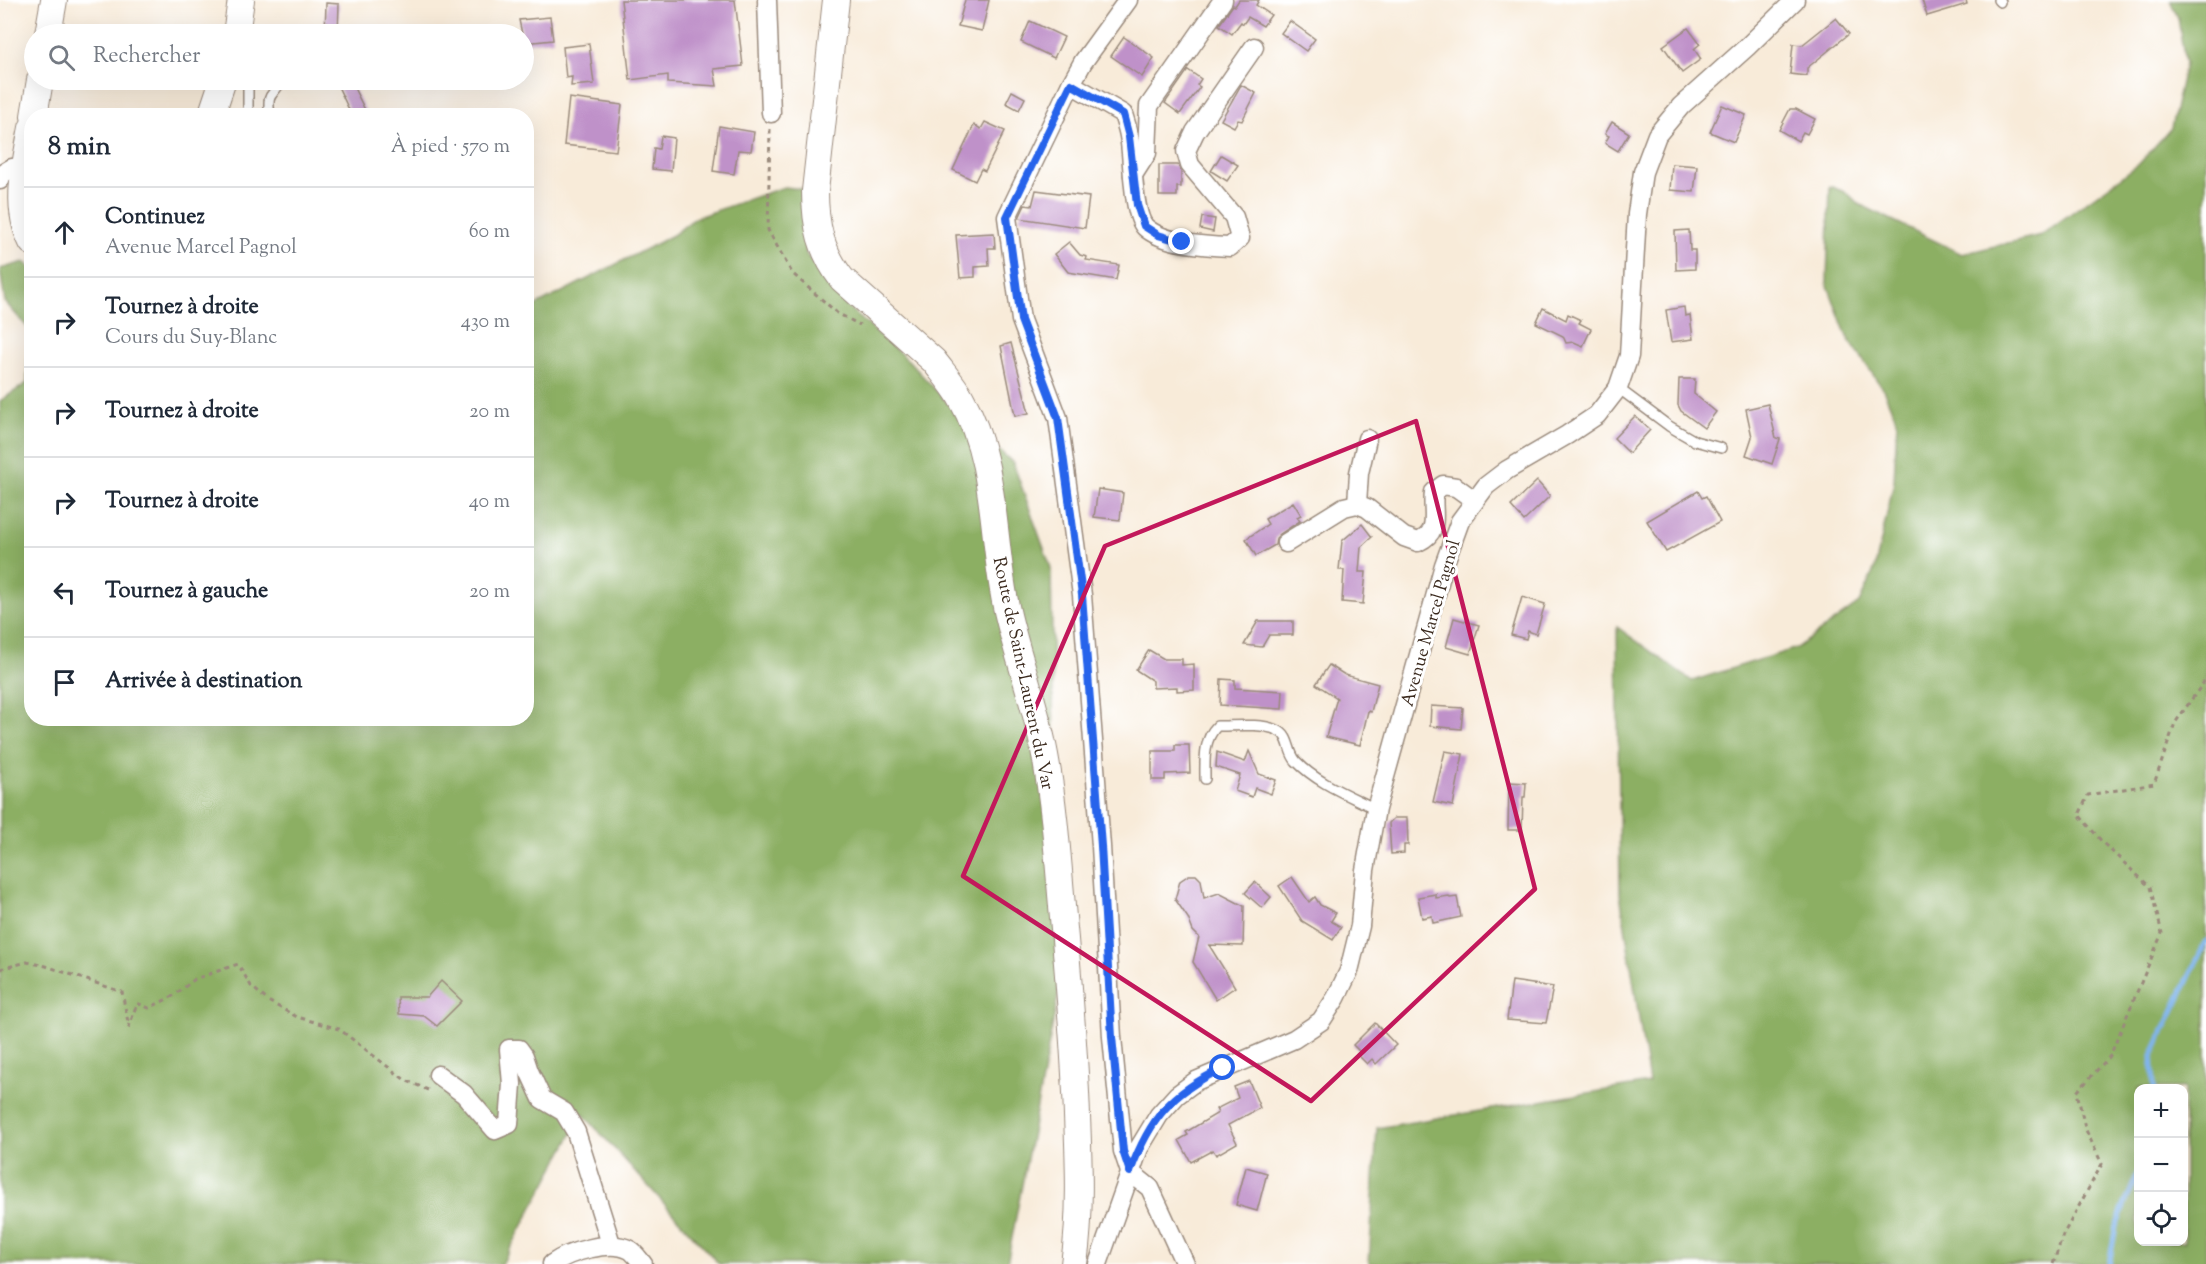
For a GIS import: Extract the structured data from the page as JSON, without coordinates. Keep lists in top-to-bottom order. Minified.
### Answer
{"streets":{"main road":["Route de Saint-Laurent du Var"],"street":["Avenue Marcel Pagnol"]},"page":{"search":"Rechercher","heading":["8 min","À pied · 570 m"],"list":[["Continuez","Avenue Marcel Pagnol","60 m"],["Tournez à droite","Cours du Suy-Blanc","430 m"],["Tournez à droite","20 m"],["Tournez à droite","40 m"],["Tournez à gauche","20 m"],"Arrivée à destination"],"map_buttons":["+","−"]}}
